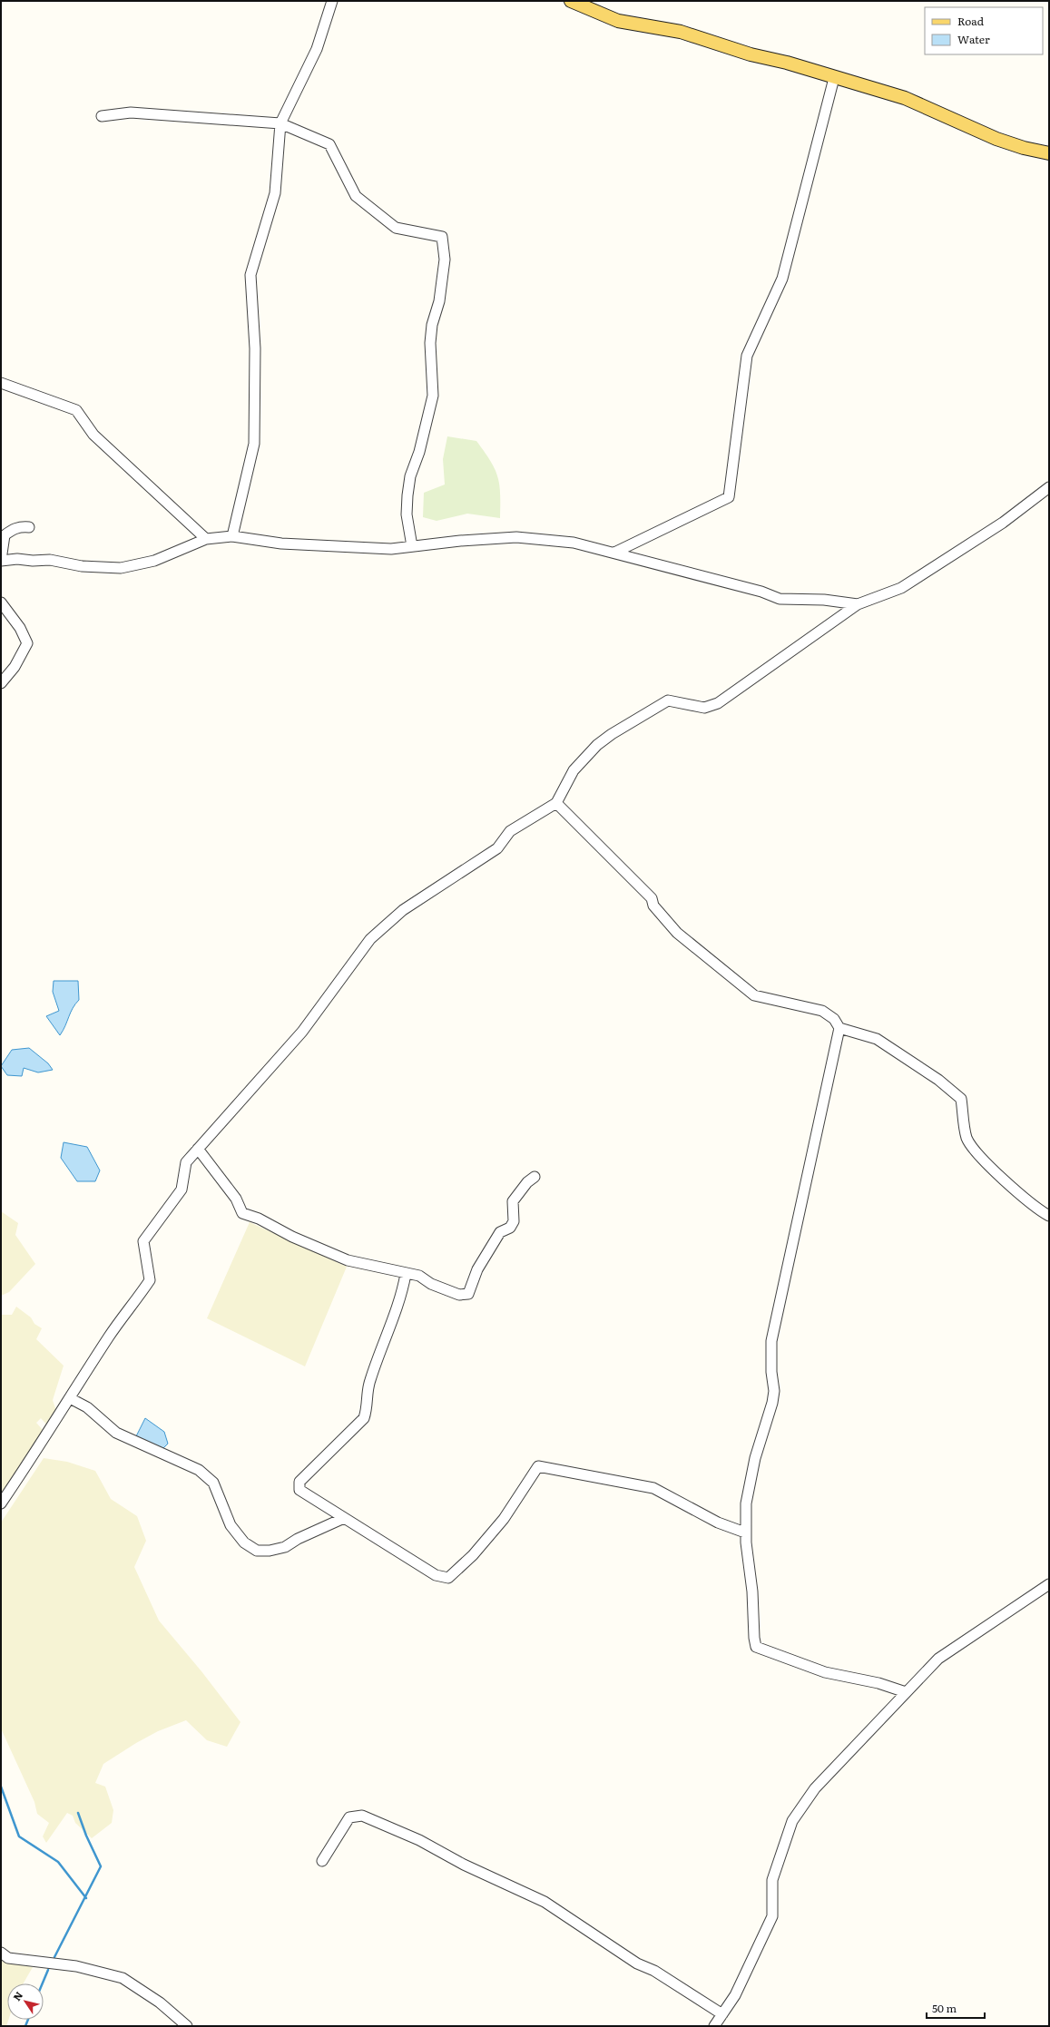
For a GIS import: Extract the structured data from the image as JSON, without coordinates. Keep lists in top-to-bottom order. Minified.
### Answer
{"legend":["Road","Water"],"scale_bar":"50 m","north":"top left"}
